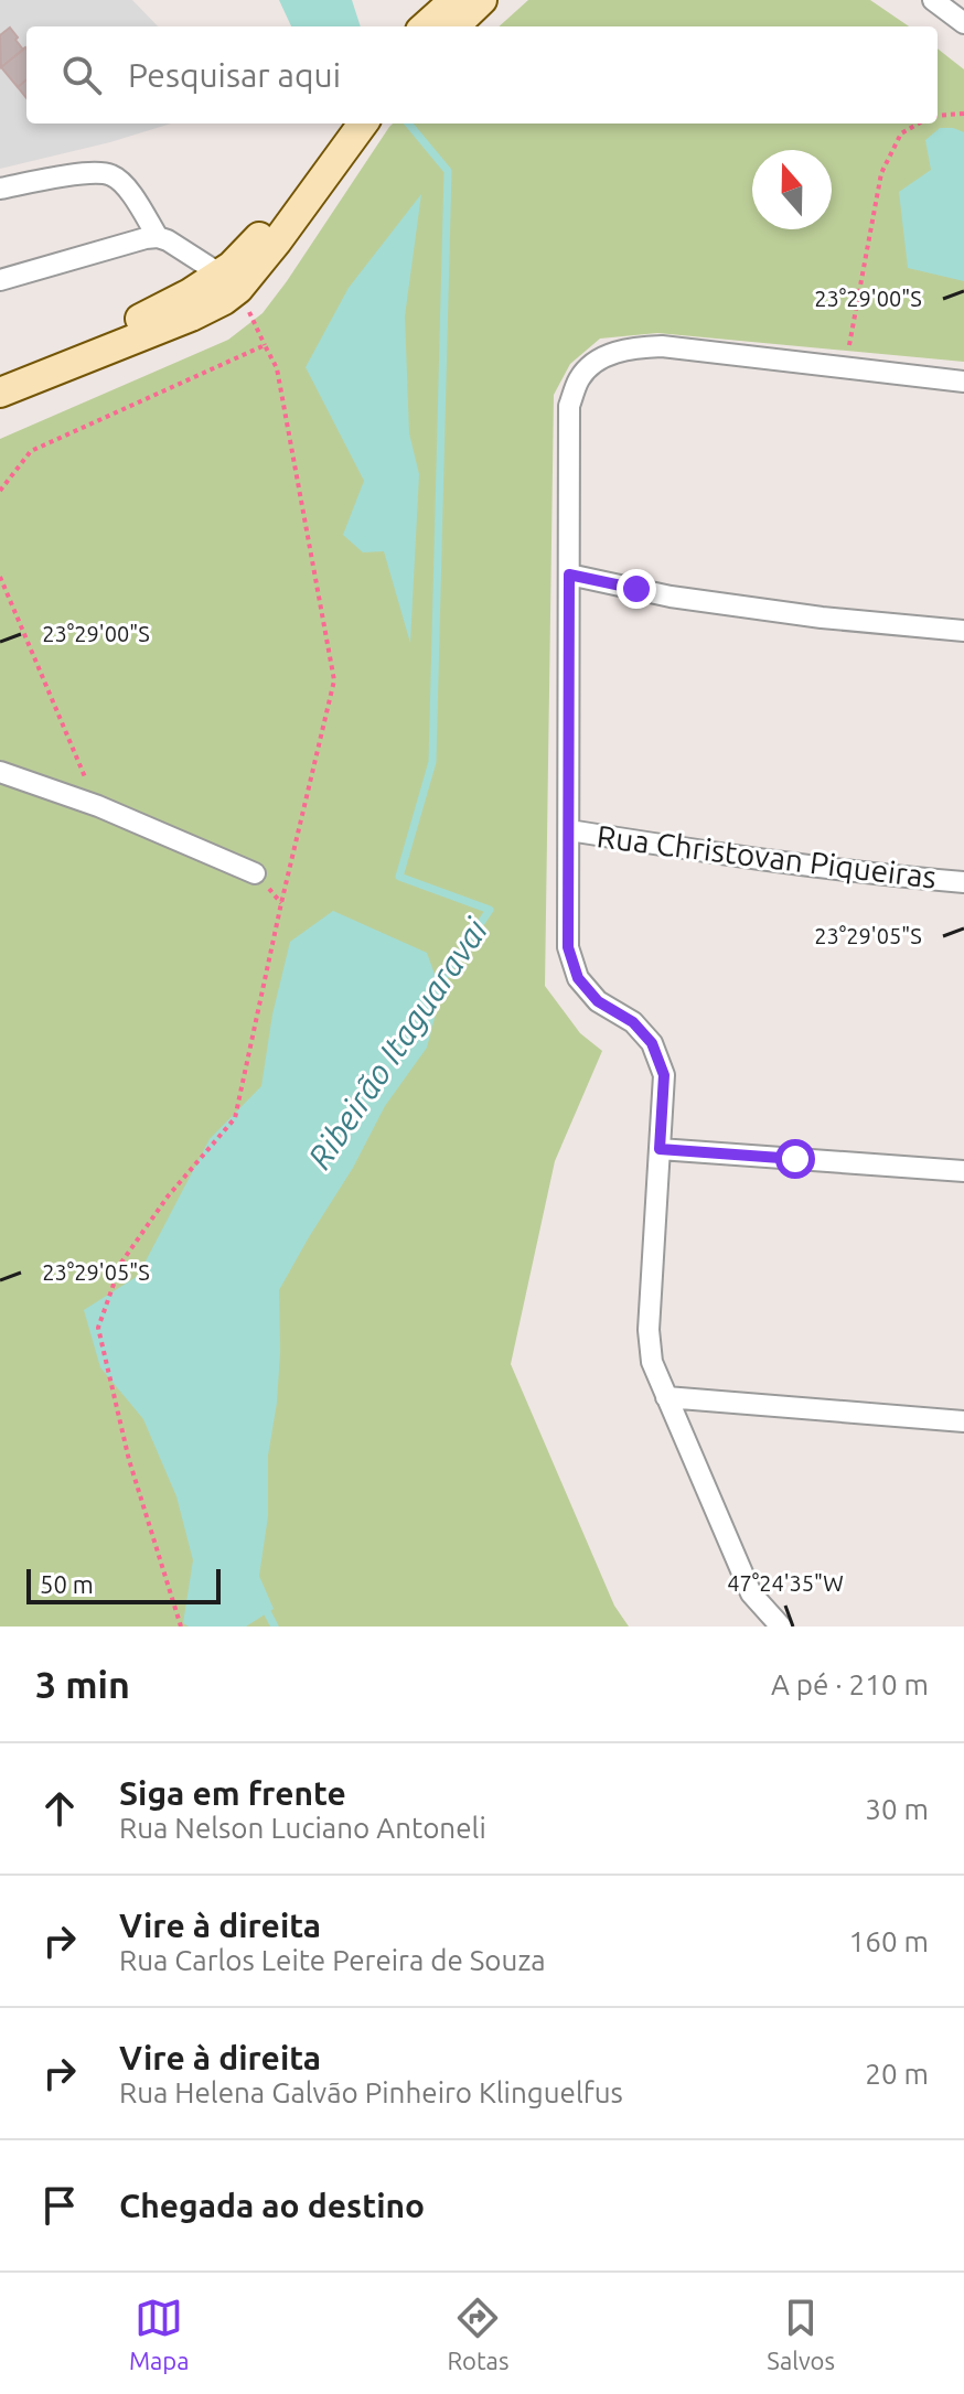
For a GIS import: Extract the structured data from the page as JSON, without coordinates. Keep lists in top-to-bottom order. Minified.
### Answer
{"streets":{"street":["Rua Christovan Piqueiras"]},"water":["Ribeirão Itaguaravai"],"scale_bar":"50 m","north":"top","page":{"search":"Pesquisar aqui","scale":"50 m","heading":["3 min","A pé · 210 m"],"list":[["Siga em frente","Rua Nelson Luciano Antoneli","30 m"],["Vire à direita","Rua Carlos Leite Pereira de Souza","160 m"],["Vire à direita","Rua Helena Galvão Pinheiro Klinguelfus","20 m"],"Chegada ao destino"],"nav":["Mapa","Rotas","Salvos"]},"coordinates":["23°29'00\"S","23°29'05\"S","47°24'35\"W"]}
